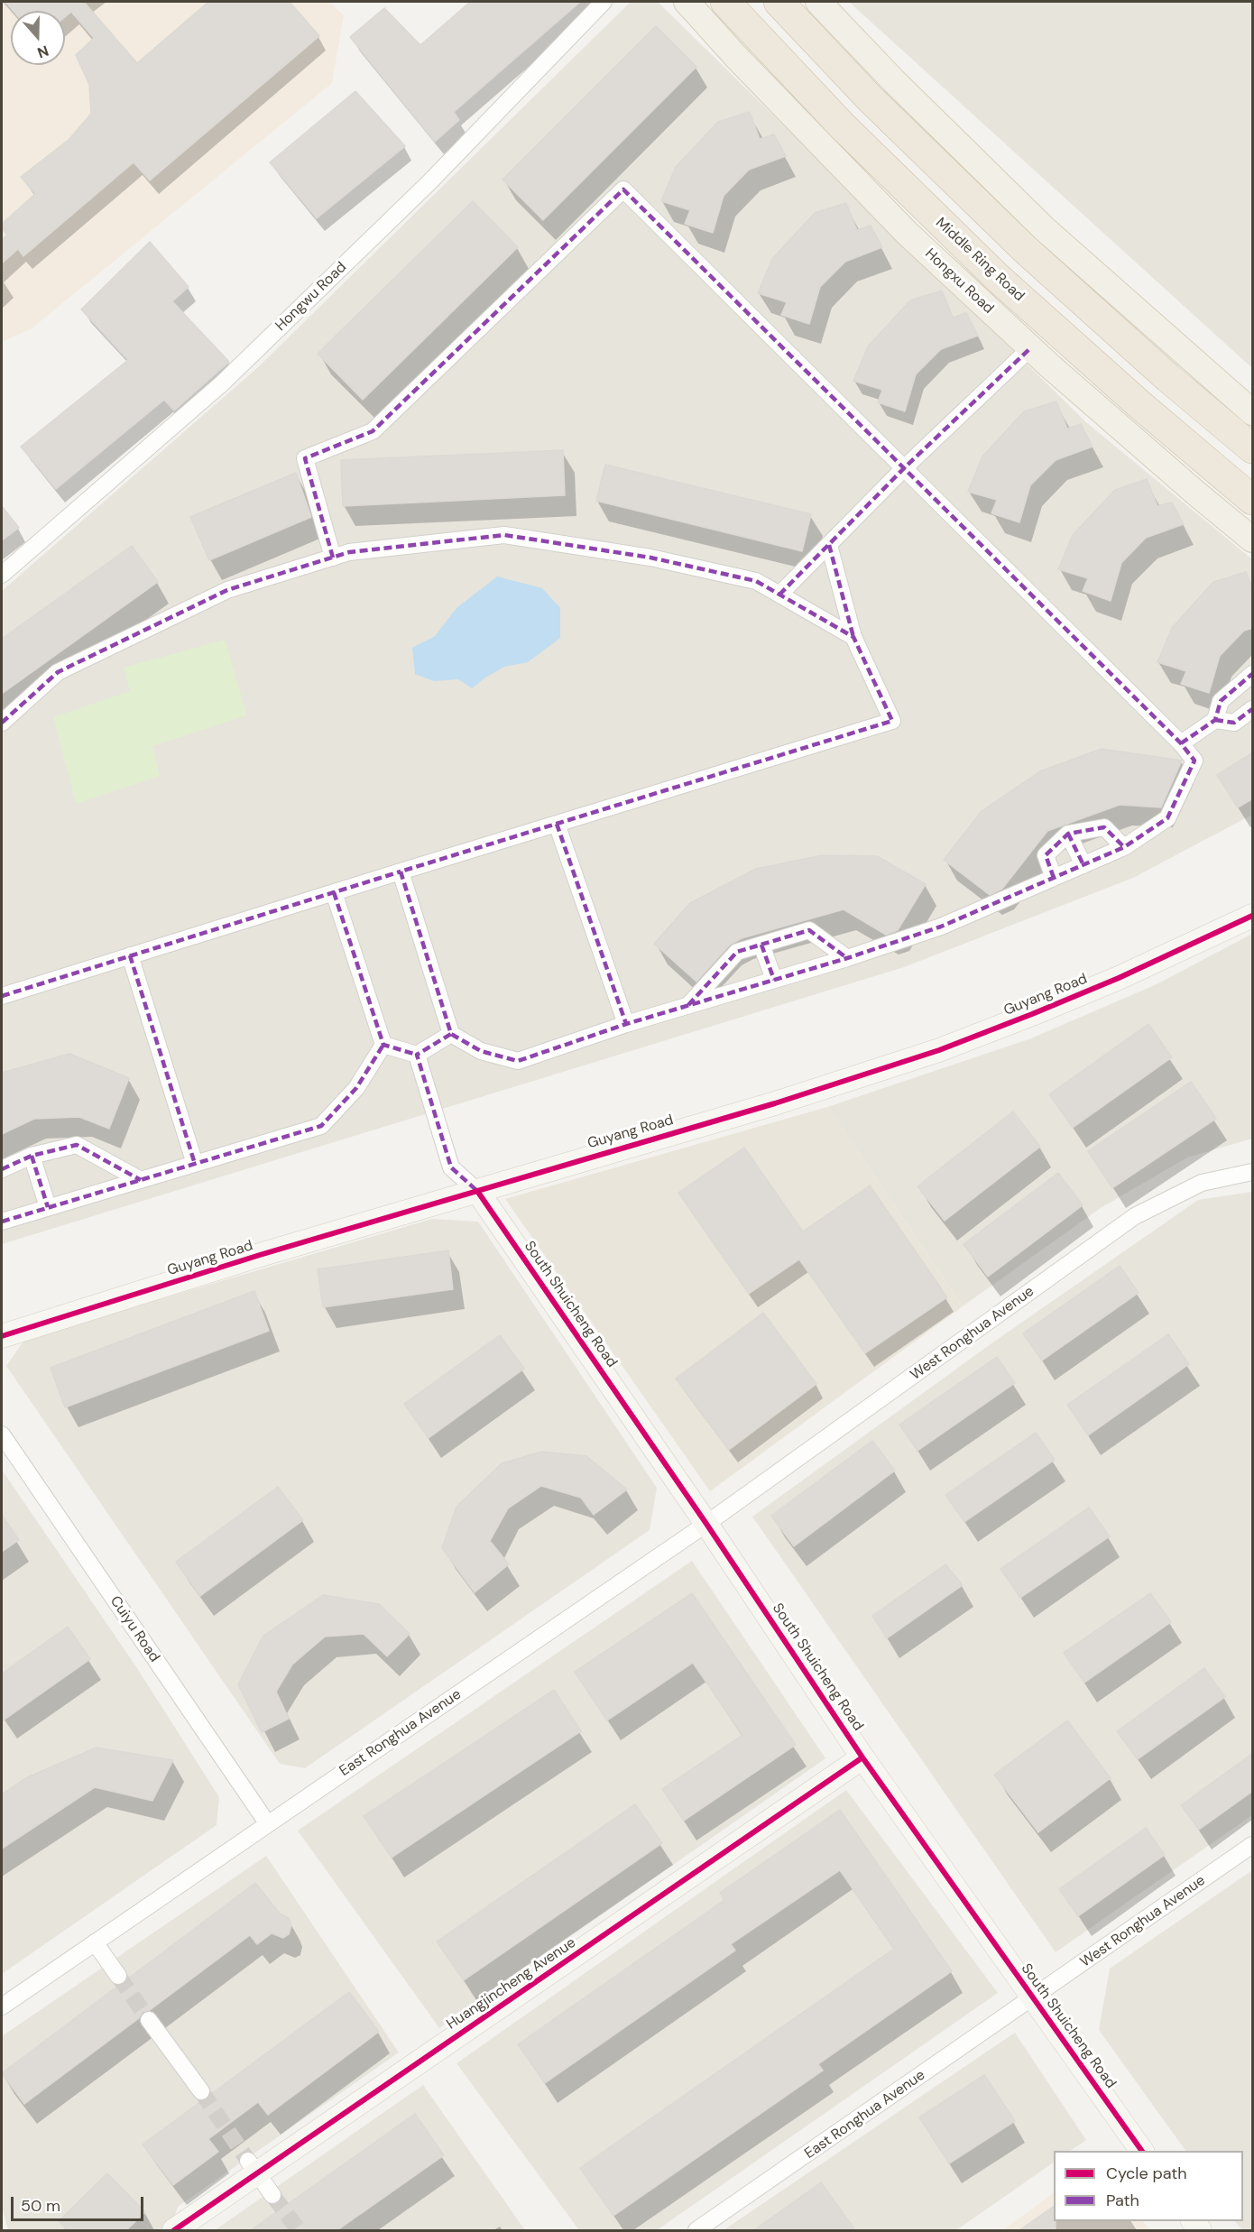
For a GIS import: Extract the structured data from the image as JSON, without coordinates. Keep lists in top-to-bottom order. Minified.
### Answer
{"streets":{"highway":["Middle Ring Road"],"main road":["Hongxu Road"],"street":["Hongwu Road","Guyang Road","South Shuicheng Road","West Ronghua Avenue","Cuiyu Road","East Ronghua Avenue","Huangjincheng Avenue"]},"crossings":[["Guyang Road","South Shuicheng Road"],["South Shuicheng Road","West Ronghua Avenue"],["South Shuicheng Road","East Ronghua Avenue"],["South Shuicheng Road","Huangjincheng Avenue"],["West Ronghua Avenue","East Ronghua Avenue"],["Cuiyu Road","East Ronghua Avenue"]],"legend":["Cycle path","Path"],"scale_bar":"50 m","north":"bottom"}
